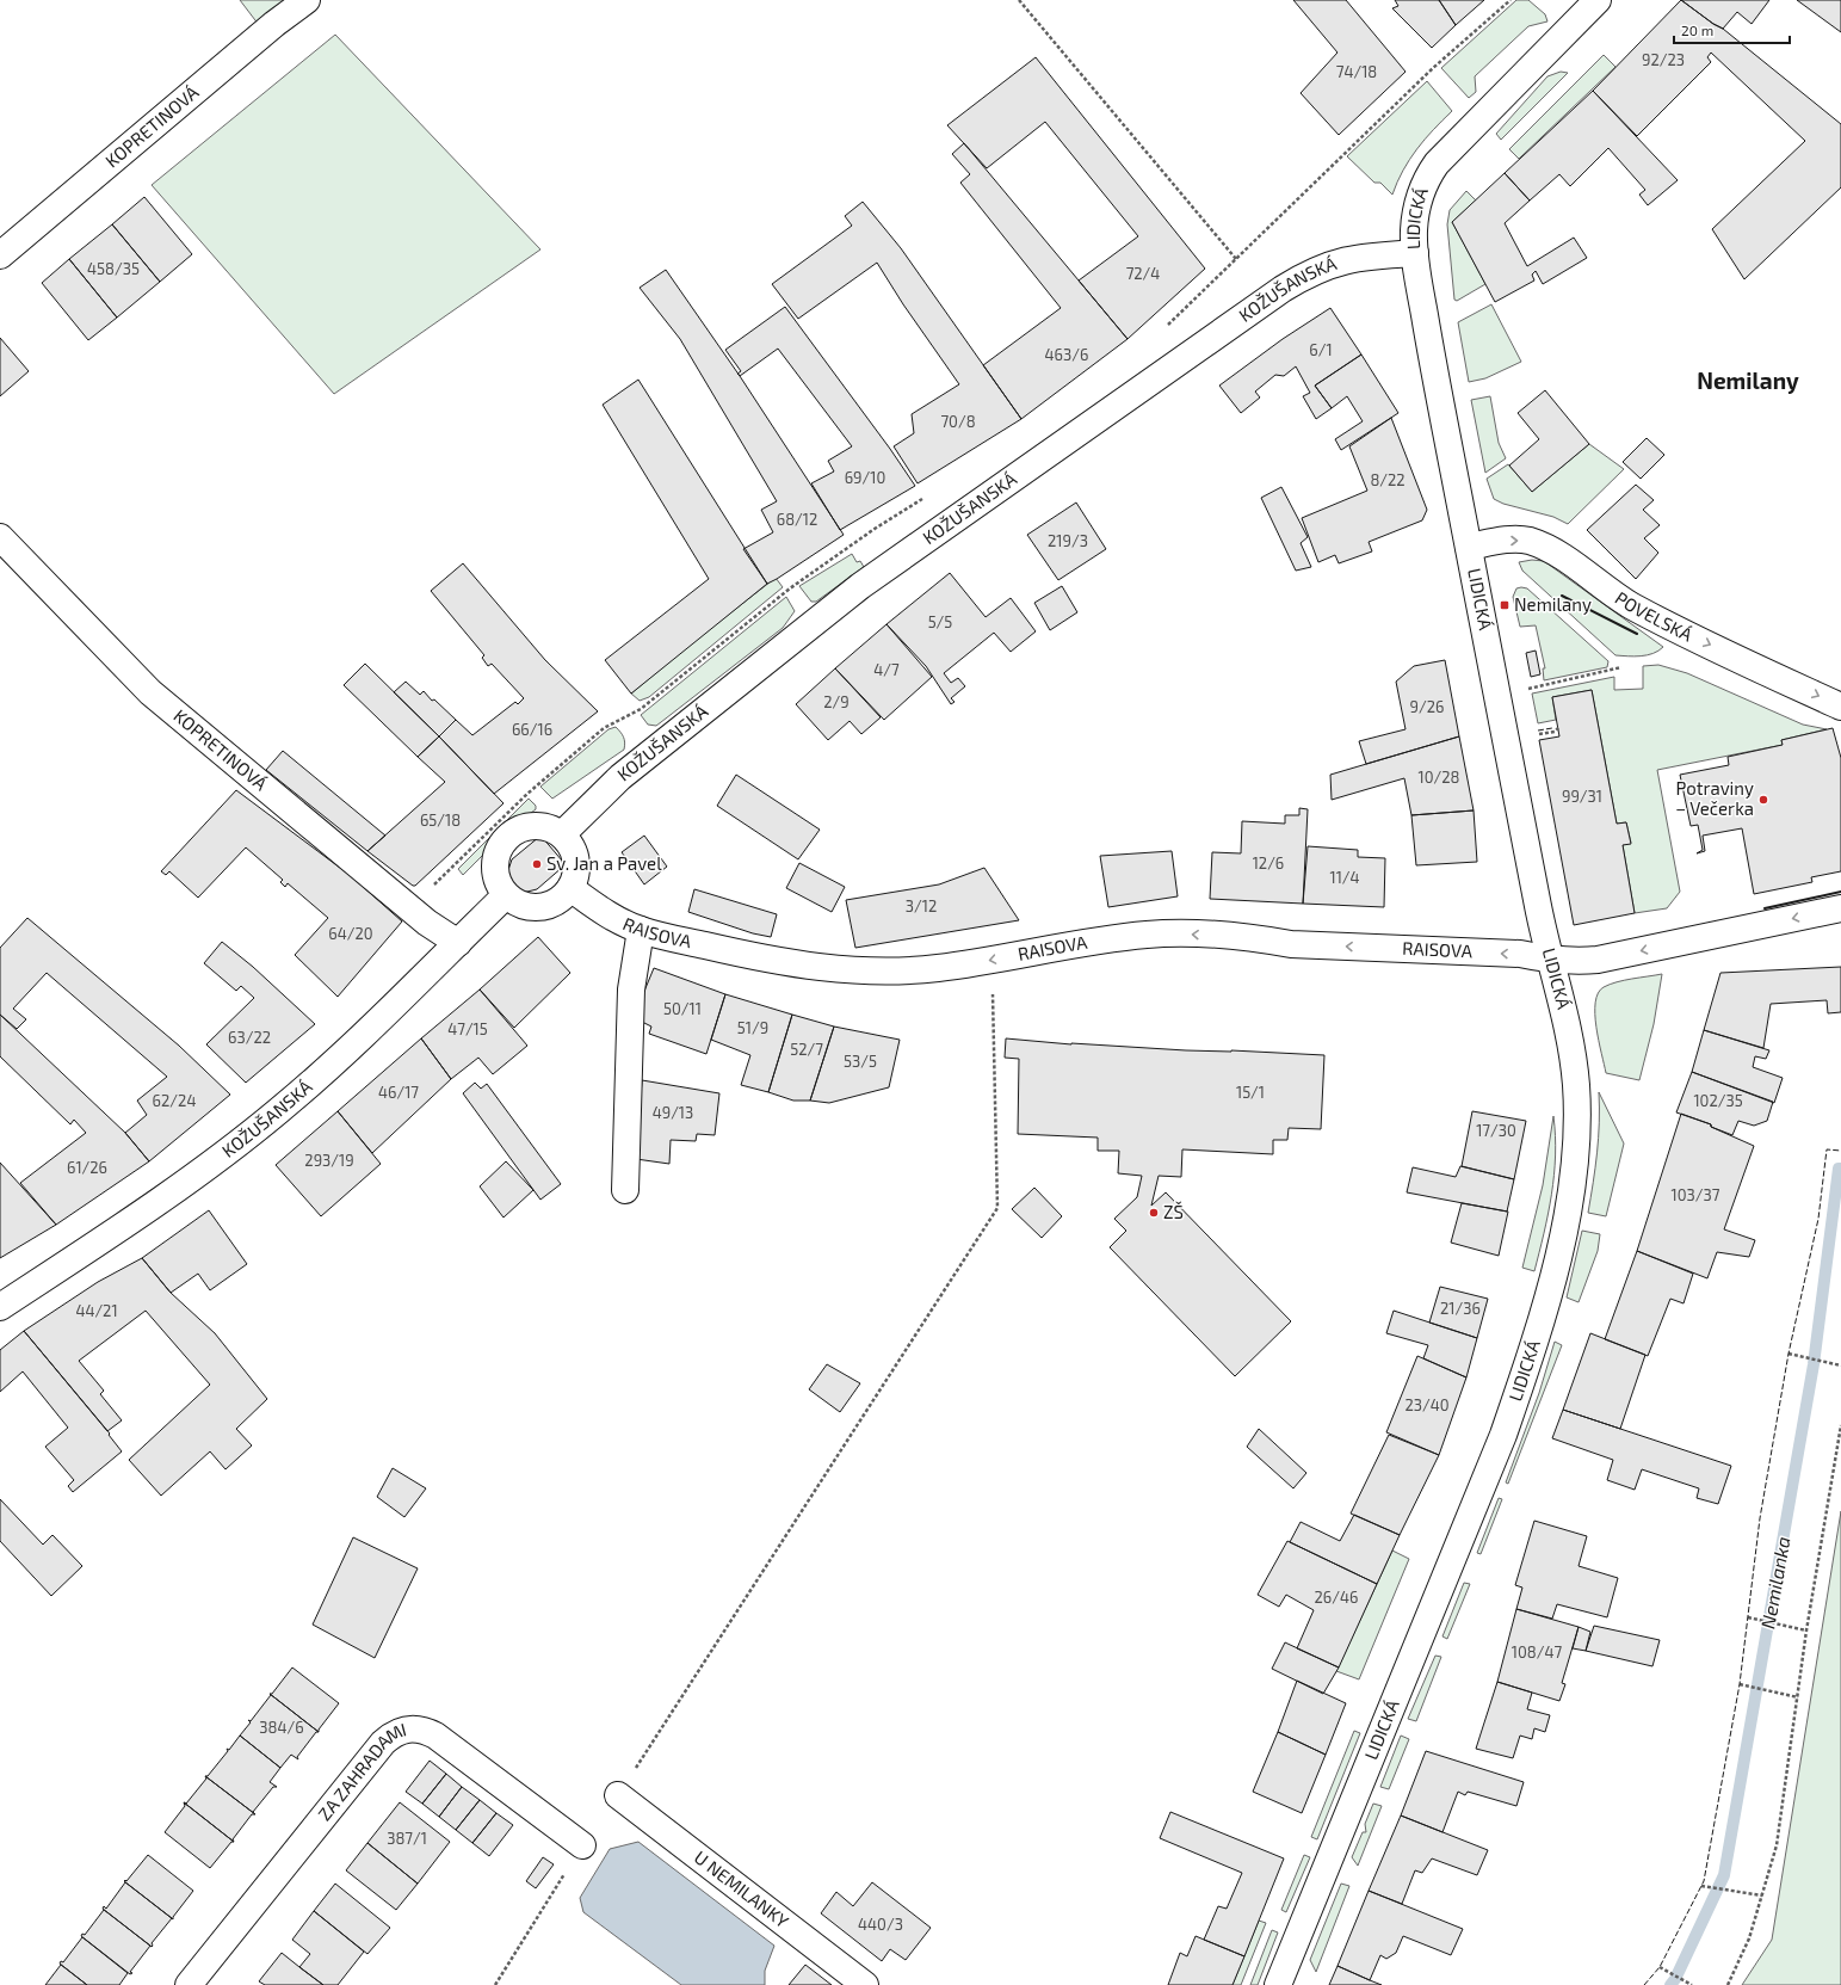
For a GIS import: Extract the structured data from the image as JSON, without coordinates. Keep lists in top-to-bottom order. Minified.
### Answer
{"streets":{"street":["KOPRETINOVÁ","LIDICKÁ","KOŽUŠANSKÁ","POVELSKÁ","RAISOVA","ZA ZAHRADAMI","U NEMILANKY"]},"crossings":[["KOPRETINOVÁ","KOŽUŠANSKÁ"],["LIDICKÁ","KOŽUŠANSKÁ"],["LIDICKÁ","POVELSKÁ"],["LIDICKÁ","RAISOVA"],["KOŽUŠANSKÁ","RAISOVA"]],"one_way":["POVELSKÁ","RAISOVA"],"districts":["Nemilany"],"water":["Nemilanka"],"places":{"transit":["Nemilany"],"other":["Potraviny – Večerka","Sv. Jan a Pavel","ZŠ"]},"house_numbers":["92/23","74/18","458/35","72/4","6/1","463/6","70/8","69/10","8/22","68/12","219/3","5/5","4/7","2/9","9/26","66/16","10/28","99/31","65/18","12/6","11/4","3/12","64/20","50/11","51/9","47/15","63/22","52/7","53/5","46/17","15/1","62/24","102/35","49/13","17/30","293/19","61/26","103/37","21/36","44/21","23/40","26/46","108/47","384/6","387/1","440/3"],"scale_bar":"20 m"}
